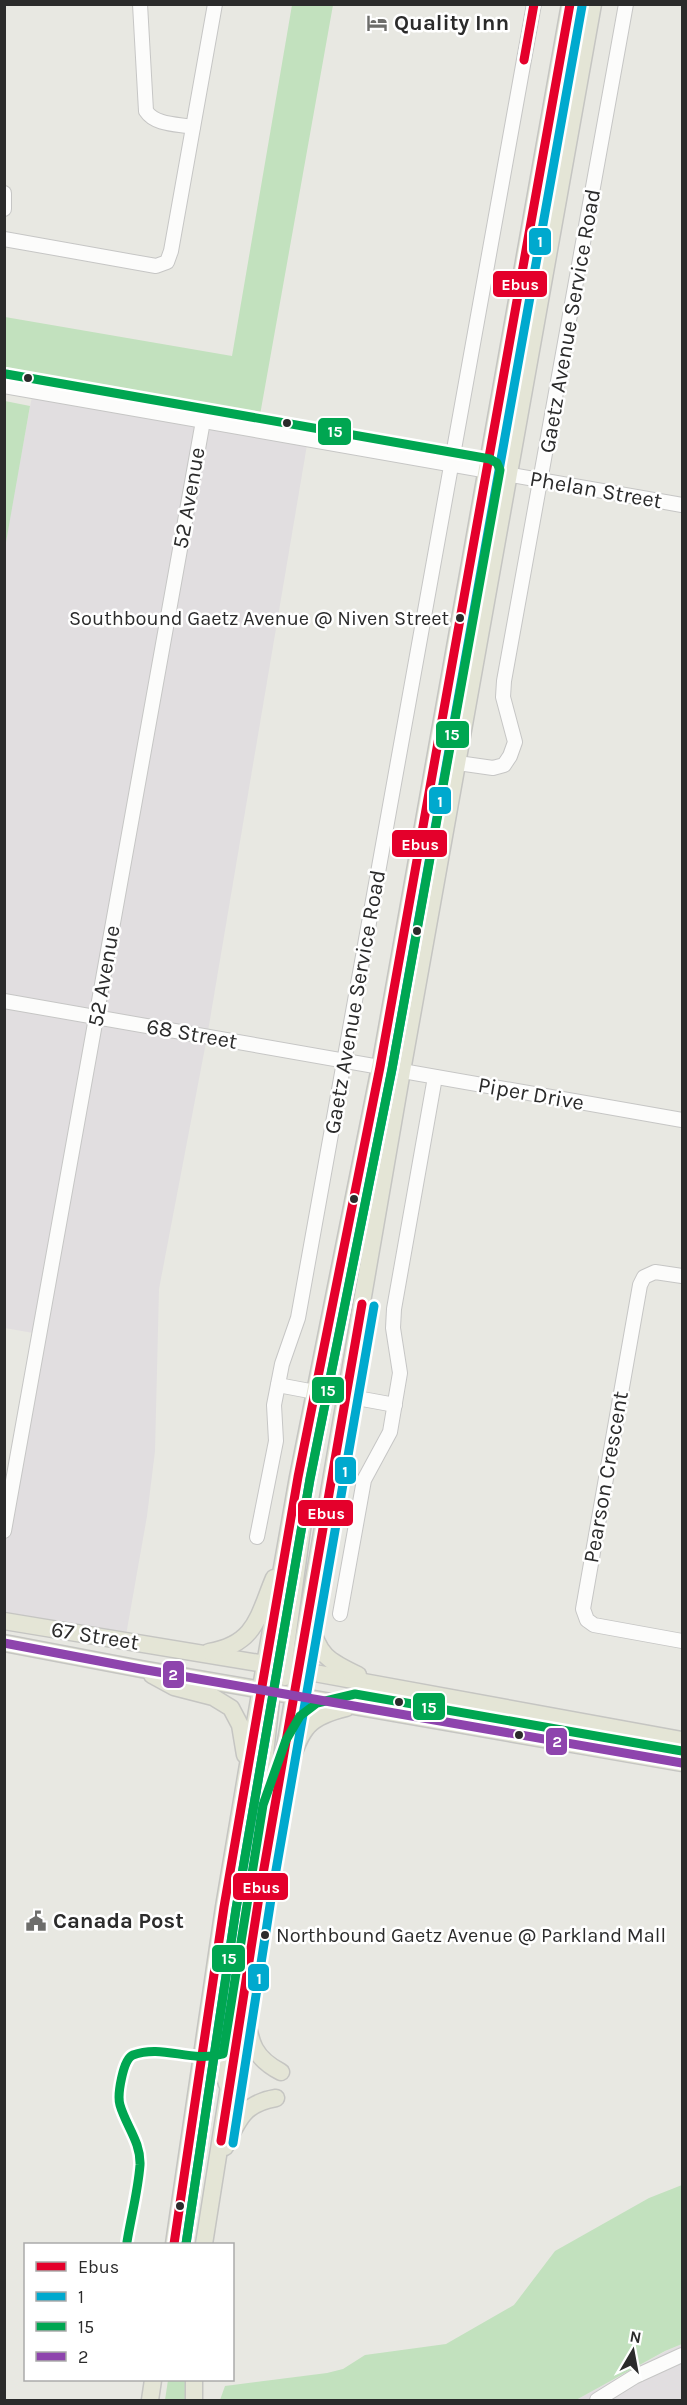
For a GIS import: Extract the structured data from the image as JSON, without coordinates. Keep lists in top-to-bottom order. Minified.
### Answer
{"streets":{"main road":["67 Street"],"street":["Gaetz Avenue Service Road","Phelan Street","52 Avenue","68 Street","Piper Drive","Pearson Crescent"]},"crossings":[["Gaetz Avenue Service Road","Phelan Street"],["Gaetz Avenue Service Road","68 Street"],["Phelan Street","52 Avenue"],["52 Avenue","68 Street"],["68 Street","Piper Drive"]],"places":{"hotel":["Quality Inn"],"other":["Southbound Gaetz Avenue @ Niven Street","Northbound Gaetz Avenue @ Parkland Mall"],"public building":["Canada Post"]},"lines":["transit line Ebus","transit line 1","transit line 15","transit line 2"],"legend":["Ebus","1","15","2"],"north":"top"}
